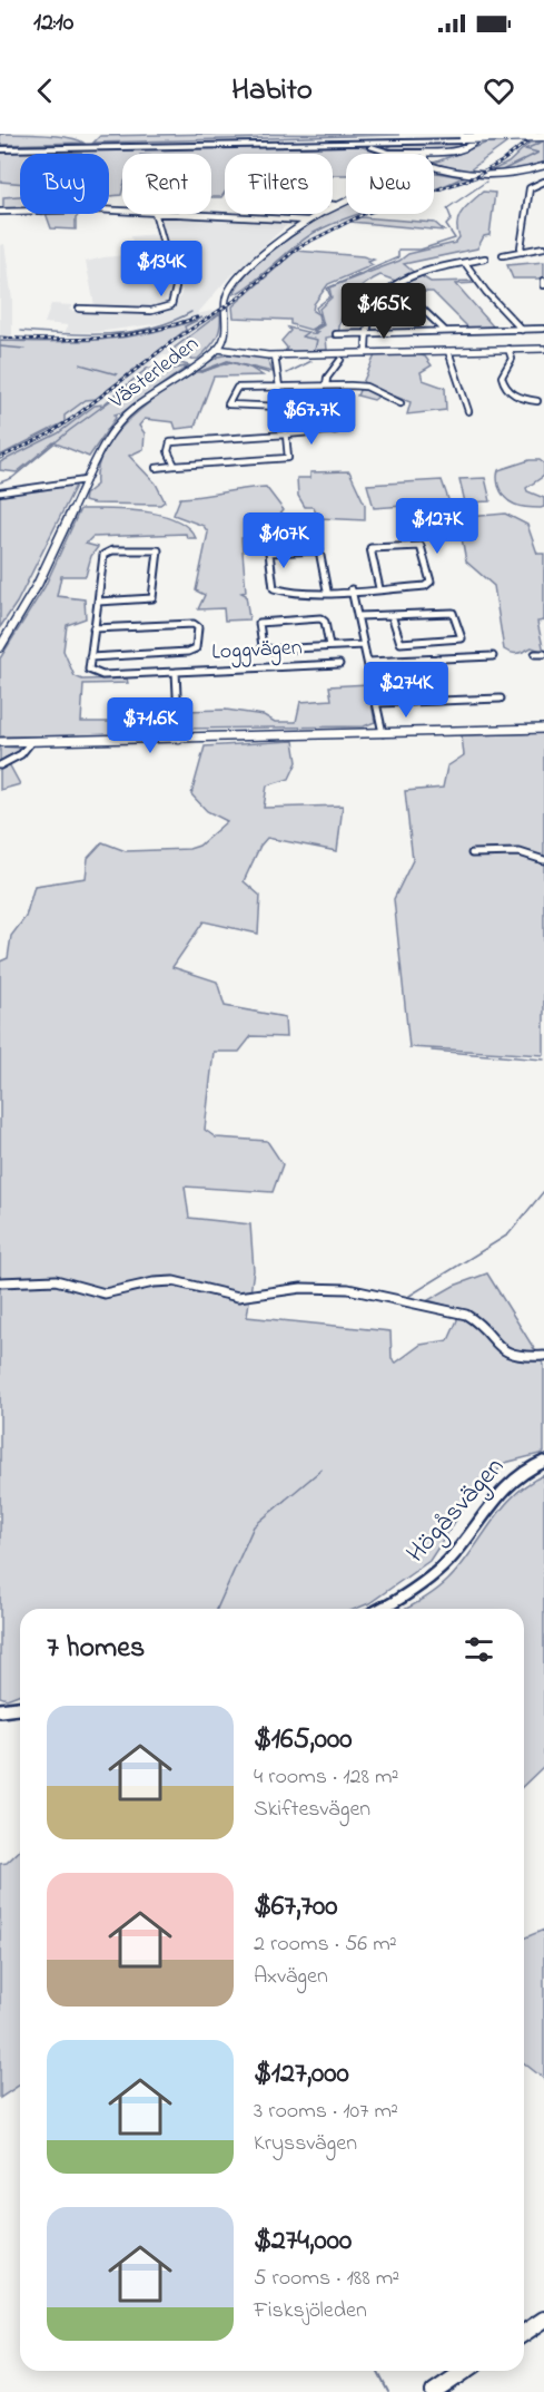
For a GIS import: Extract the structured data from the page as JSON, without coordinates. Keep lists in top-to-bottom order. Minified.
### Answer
{"streets":{"street":["Västerleden","Loggvägen","Högåsvägen"]},"page":{"status":"12:10","header":"Habito","chip":["Buy","Rent","Filters","New"],"price":["$134K","$165K","$67.7K","$127K","$107K","$274K","$71.6K"],"heading":"7 homes","list":[{"name":"$165,000","note":"4 rooms · 128 m² · Skiftesvägen"},{"name":"$67,700","note":"2 rooms · 56 m² · Axvägen"},{"name":"$127,000","note":"3 rooms · 107 m² · Kryssvägen"},{"name":"$274,000","note":"5 rooms · 188 m² · Fisksjöleden"}]}}
